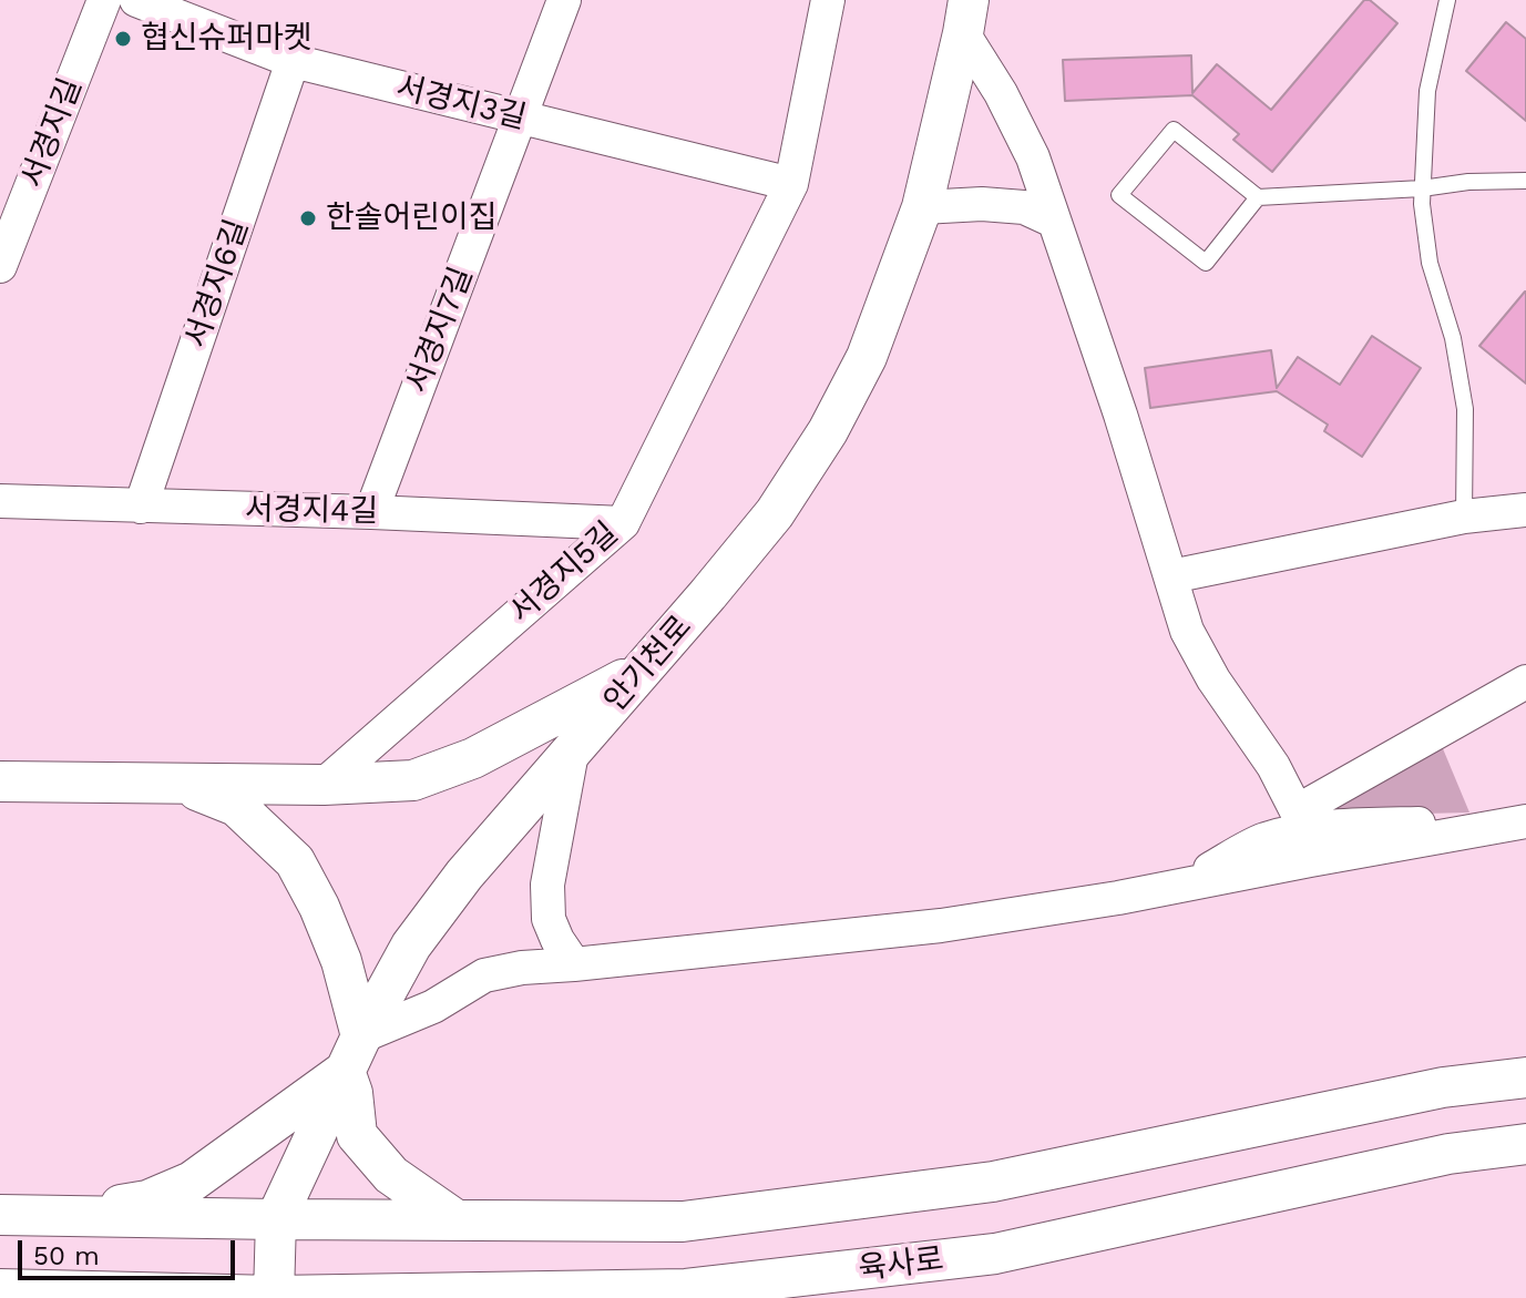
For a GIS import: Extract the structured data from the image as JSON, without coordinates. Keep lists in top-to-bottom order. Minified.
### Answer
{"streets":{"street":["서경지3길","서경지길","서경지6길","서경지7길","서경지4길","서경지5길","안기천로","육사로"]},"crossings":[["서경지3길","서경지6길"],["서경지3길","서경지7길"],["서경지3길","서경지5길"],["서경지6길","서경지4길"],["서경지7길","서경지4길"],["서경지4길","서경지5길"],["안기천로","육사로"]],"places":["협신슈퍼마켓","한솔어린이집"],"scale_bar":"50 m"}
